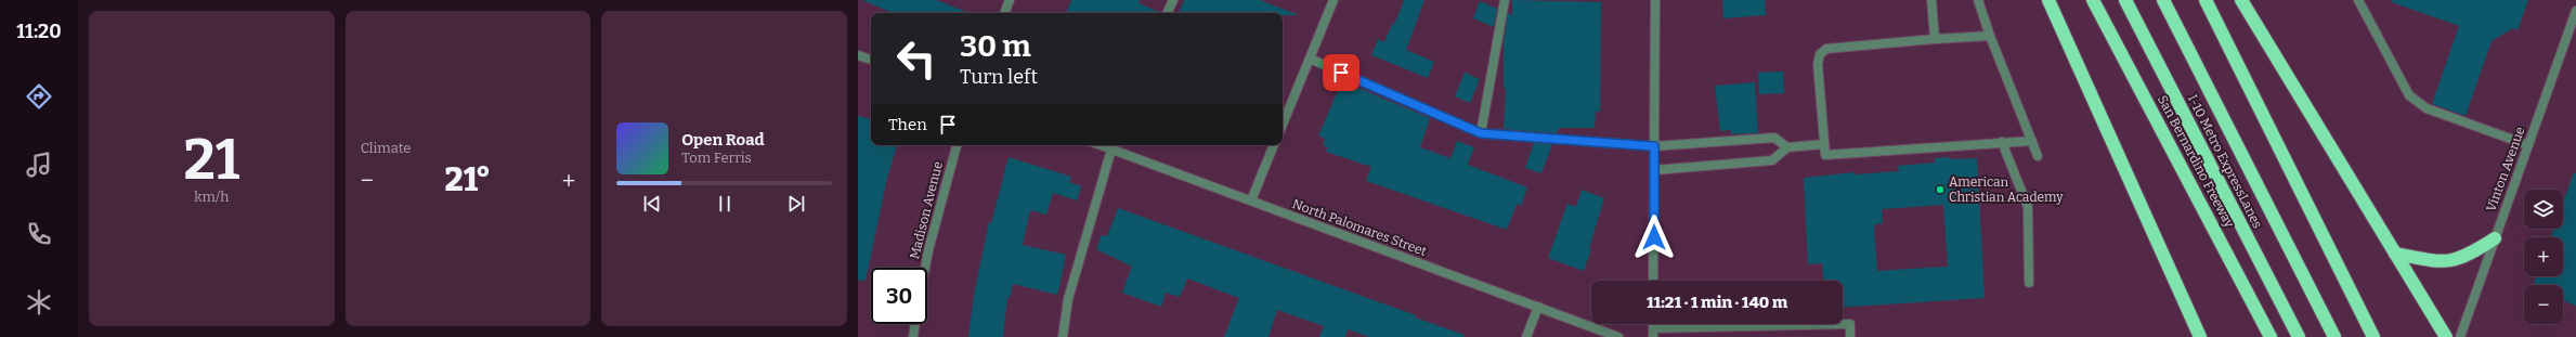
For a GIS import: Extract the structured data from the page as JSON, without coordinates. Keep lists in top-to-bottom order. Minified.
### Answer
{"streets":{"highway":["San Bernardino Freeway","I-10 Metro ExpressLanes"],"street":["Vinton Avenue","Madison Avenue","North Palomares Street"]},"places":["American Christian Academy"],"page":{"tabs":"11:20","tile":[["21","km/h"],"Climate"],"turn":["30 m","Turn left"],"then":"Then","song":["Open Road","Tom Ferris"],"heat":["−","21°","+"],"map_buttons":["+","−"],"limit":"30","trip":"11:21 · 1 min · 140 m"}}
